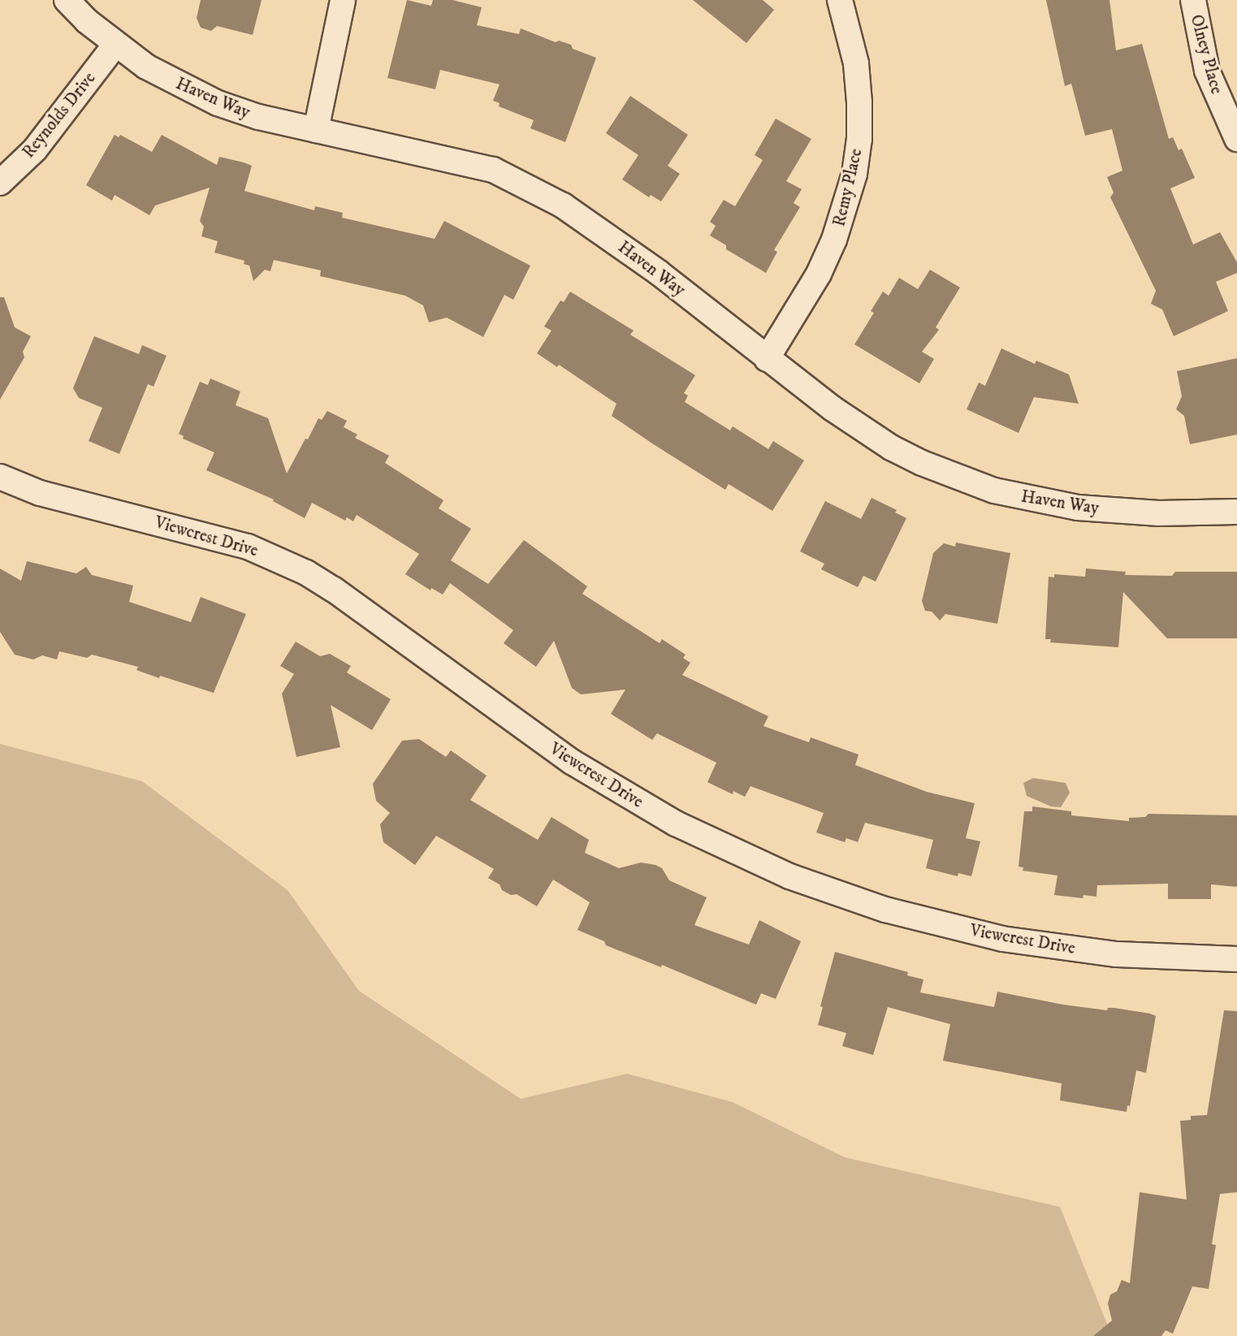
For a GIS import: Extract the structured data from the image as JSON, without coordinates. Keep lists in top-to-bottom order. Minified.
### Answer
{"streets":{"street":["Olney Place","Haven Way","Reynolds Drive","Remy Place","Viewcrest Drive"]},"crossings":[["Haven Way","Reynolds Drive"],["Haven Way","Remy Place"]]}
